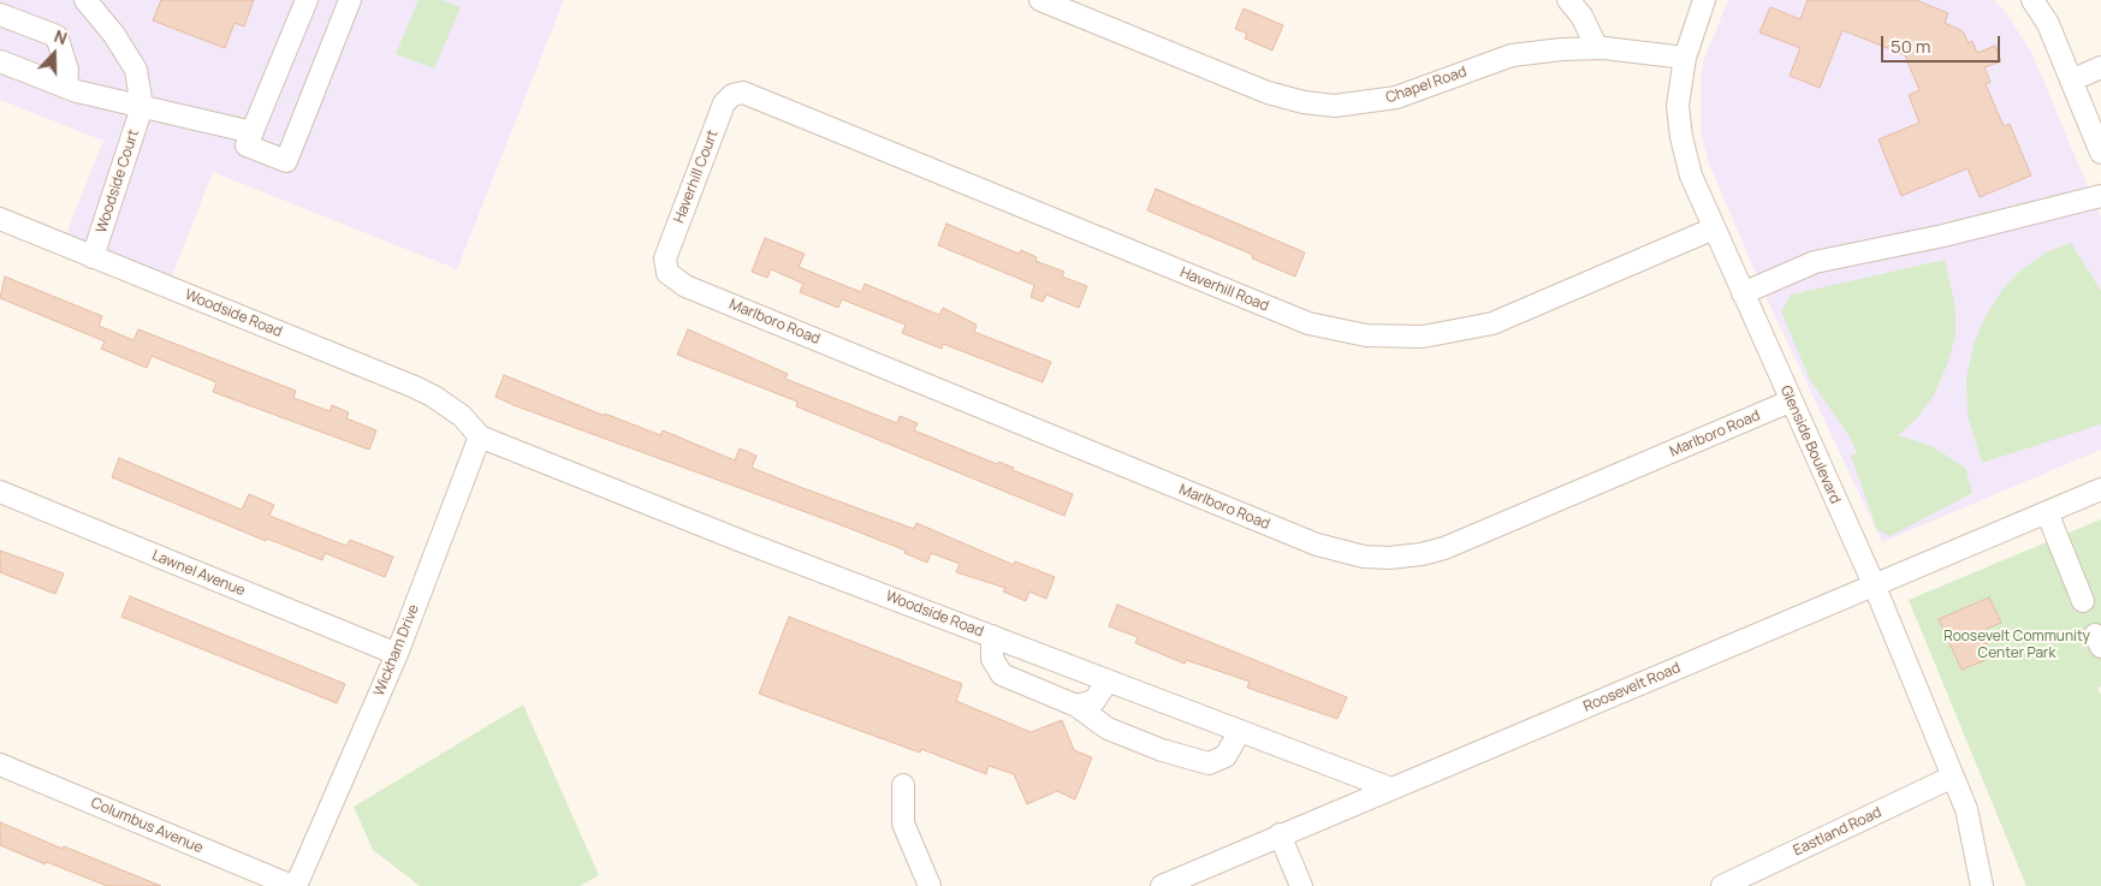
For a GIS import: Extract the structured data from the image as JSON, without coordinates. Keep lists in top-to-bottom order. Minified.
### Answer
{"streets":{"street":["Chapel Road","Haverhill Court","Woodside Court","Haverhill Road","Woodside Road","Marlboro Road","Glenside Boulevard","Lawnel Avenue","Wickham Drive","Roosevelt Road","Columbus Avenue","Eastland Road"]},"crossings":[["Chapel Road","Glenside Boulevard"],["Haverhill Court","Haverhill Road"],["Haverhill Court","Marlboro Road"],["Woodside Court","Woodside Road"],["Haverhill Road","Glenside Boulevard"],["Woodside Road","Wickham Drive"],["Woodside Road","Roosevelt Road"],["Marlboro Road","Glenside Boulevard"],["Glenside Boulevard","Roosevelt Road"],["Glenside Boulevard","Eastland Road"],["Lawnel Avenue","Wickham Drive"],["Wickham Drive","Columbus Avenue"]],"parks":["Roosevelt Community Center Park"],"scale_bar":"50 m","north":"top"}
